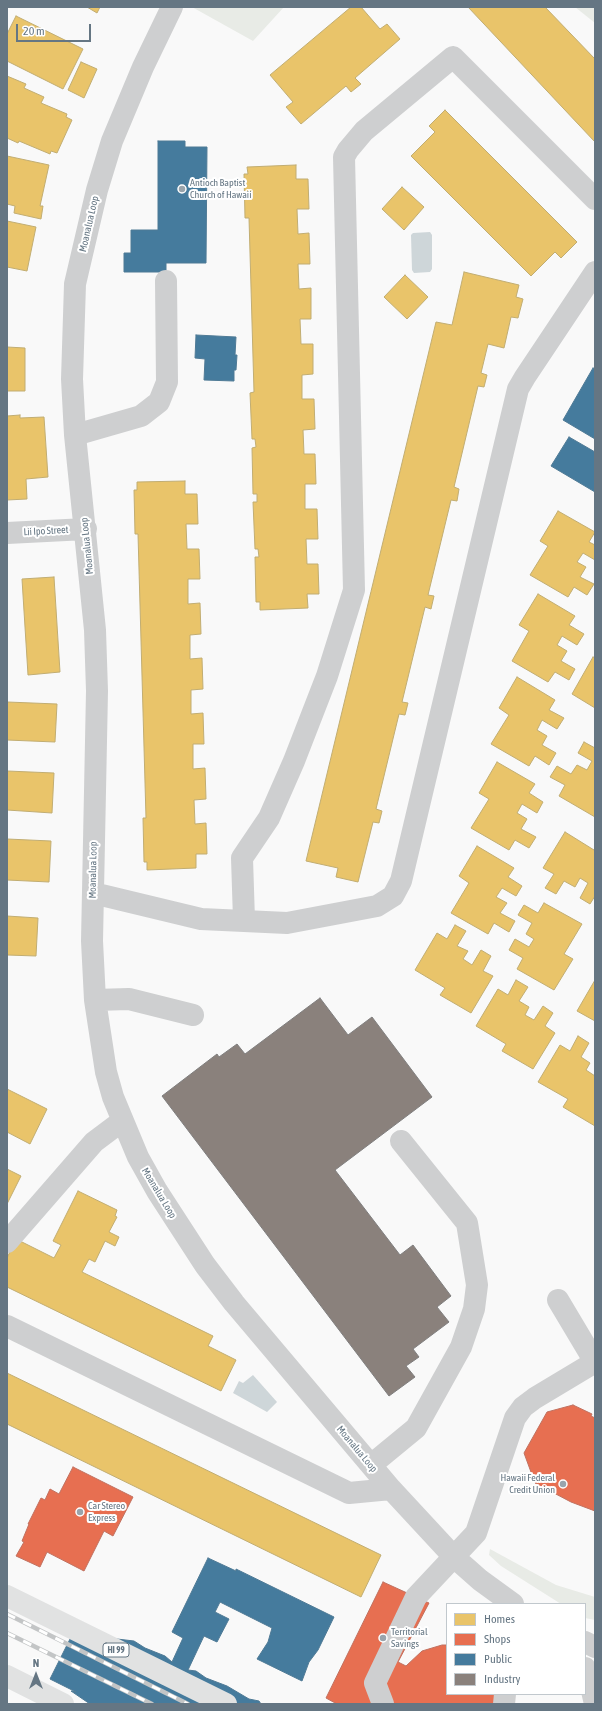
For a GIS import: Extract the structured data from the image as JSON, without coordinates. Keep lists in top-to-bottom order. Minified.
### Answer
{"streets":{"main road":["HI 99"],"street":["Moanalua Loop","Lii Ipo Street"]},"crossings":[["Moanalua Loop","Lii Ipo Street"]],"places":["Antioch Baptist Church of Hawaii","Hawaii Federal Credit Union","Car Stereo Express","Territorial Savings"],"legend":["Homes","Shops","Public","Industry"],"scale_bar":"20 m","north":"top"}
